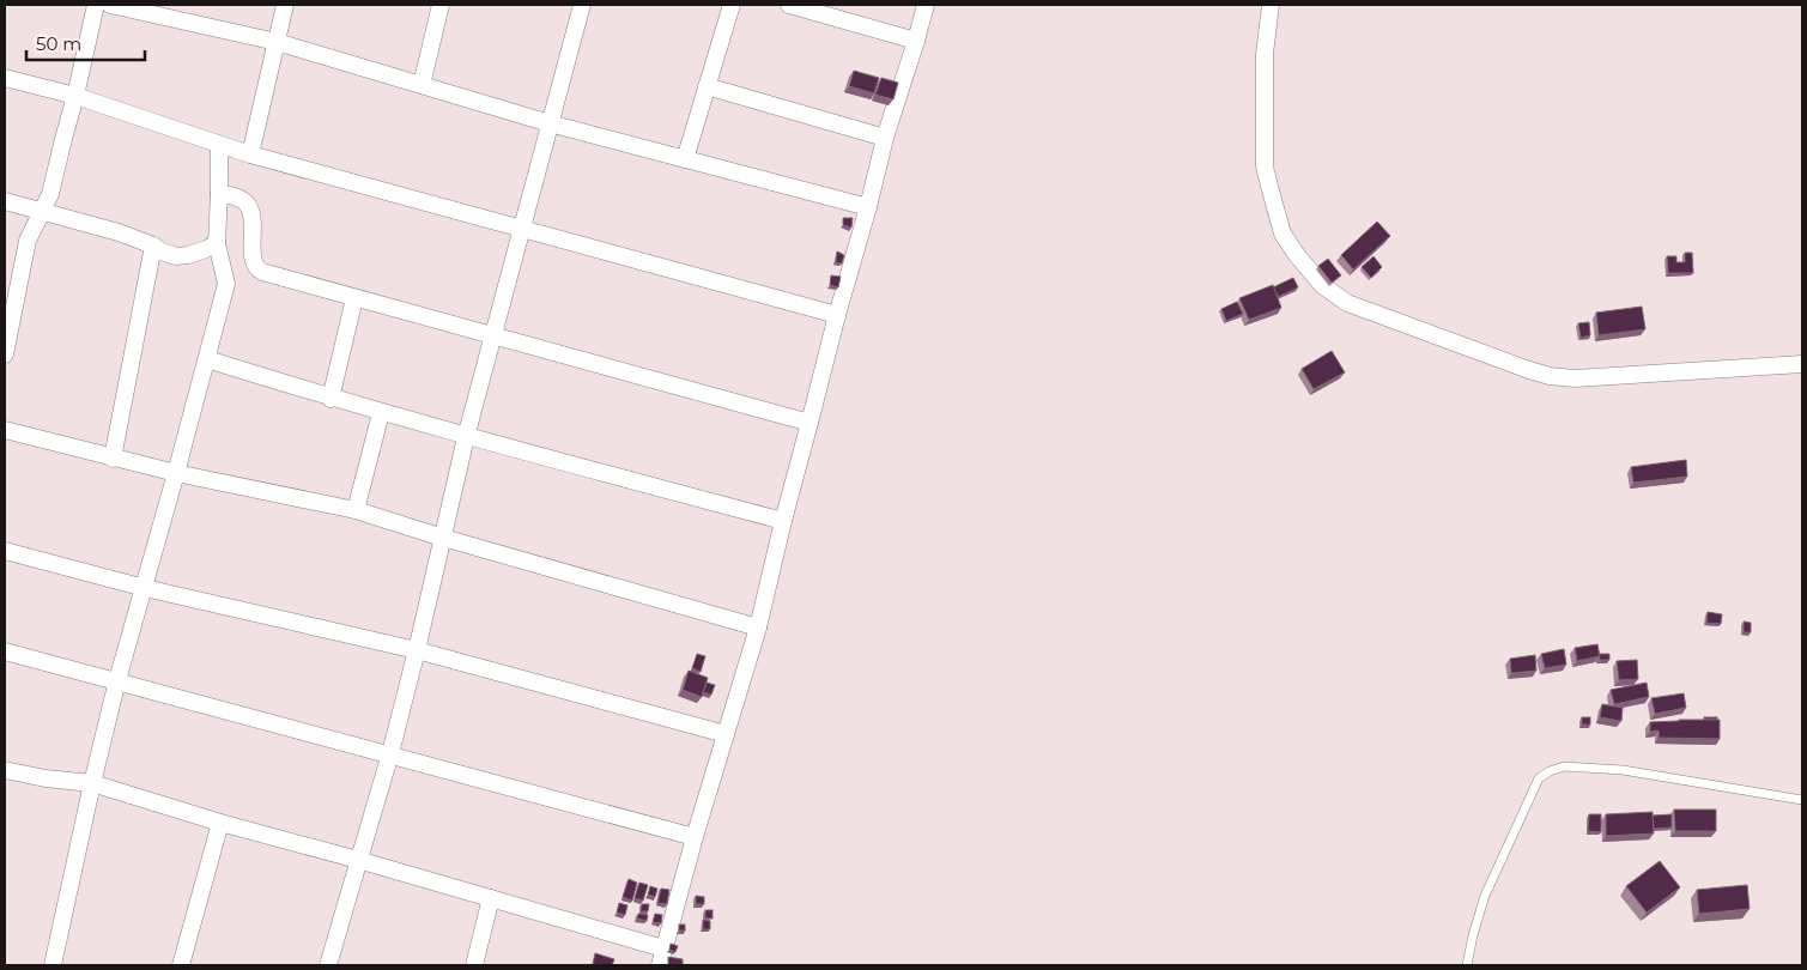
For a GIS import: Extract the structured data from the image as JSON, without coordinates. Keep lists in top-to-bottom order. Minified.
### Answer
{"scale_bar":"50 m"}
